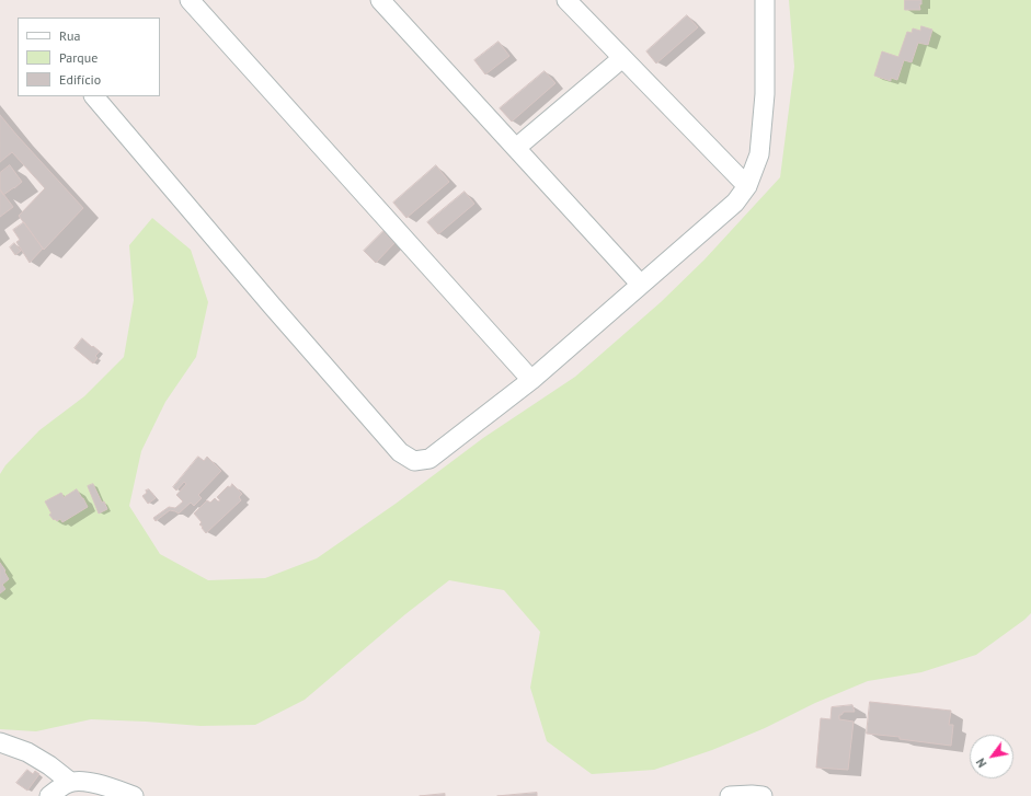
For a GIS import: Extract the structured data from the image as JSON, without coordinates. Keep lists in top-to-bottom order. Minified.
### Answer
{"legend":["Rua","Parque","Edifício"],"north":"bottom left"}
